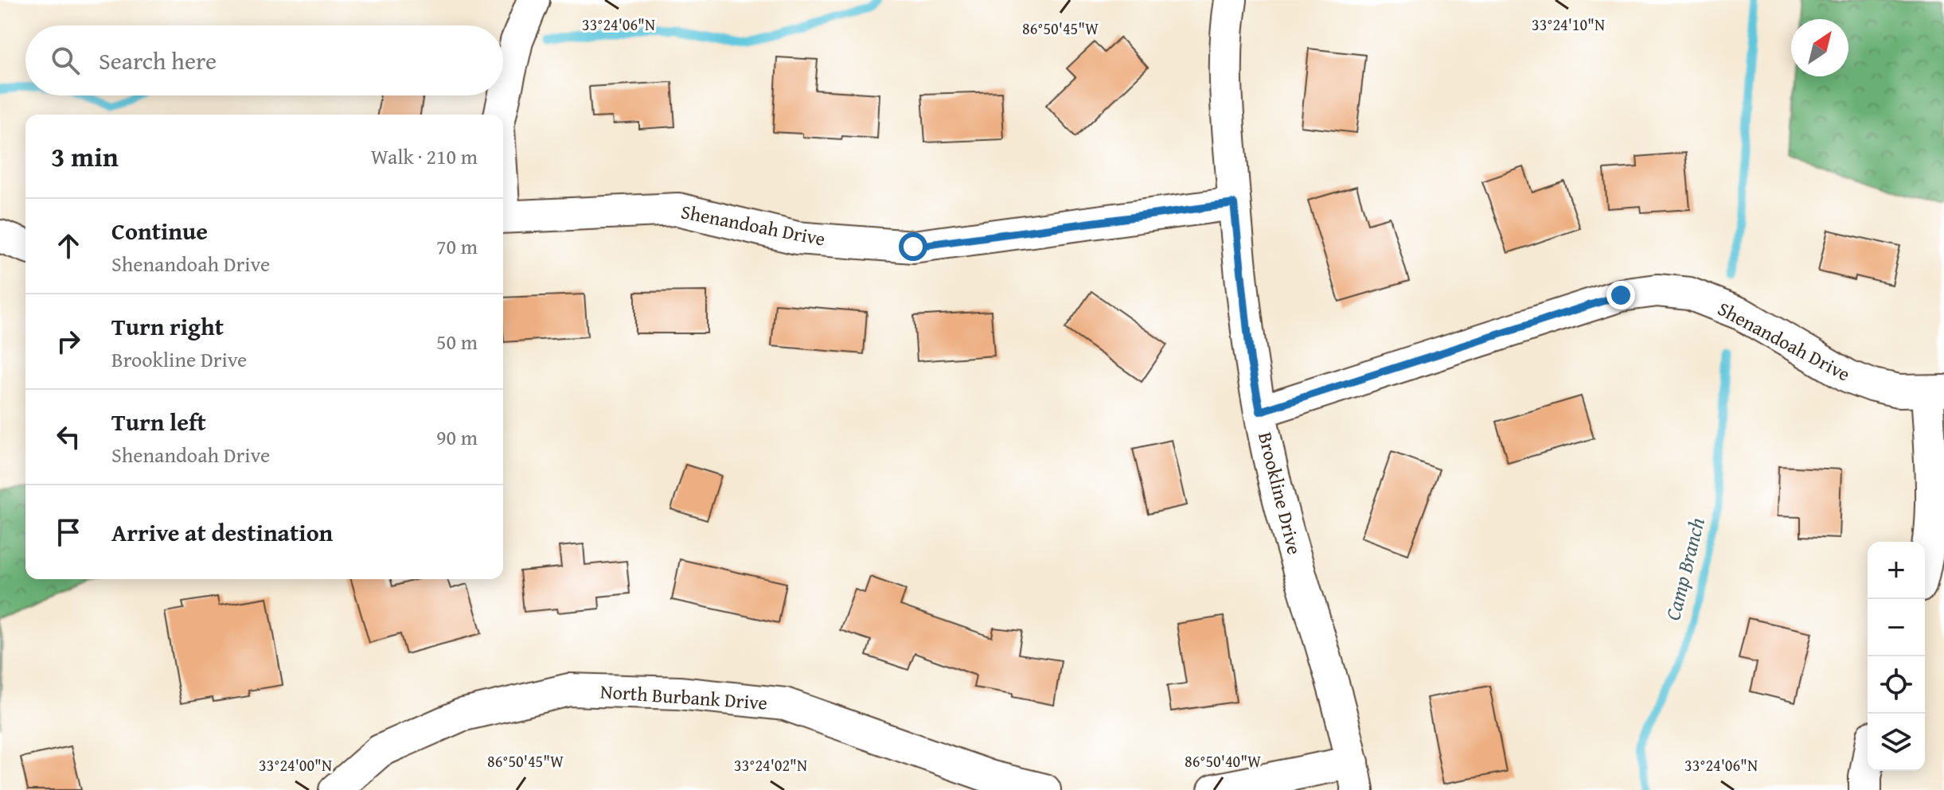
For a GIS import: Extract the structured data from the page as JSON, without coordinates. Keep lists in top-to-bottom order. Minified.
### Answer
{"streets":{"street":["Shenandoah Drive","Brookline Drive","North Burbank Drive"]},"crossings":[["Shenandoah Drive","Brookline Drive"]],"water":["Camp Branch"],"north":"top right","page":{"search":"Search here","heading":["3 min","Walk · 210 m"],"list":[["Continue","Shenandoah Drive","70 m"],["Turn right","Brookline Drive","50 m"],["Turn left","Shenandoah Drive","90 m"],"Arrive at destination"],"map_buttons":["+","−"]},"coordinates":["33°24'06\"N","33°24'10\"N","86°50'45\"W","86°50'40\"W","33°24'00\"N","33°24'02\"N"]}
